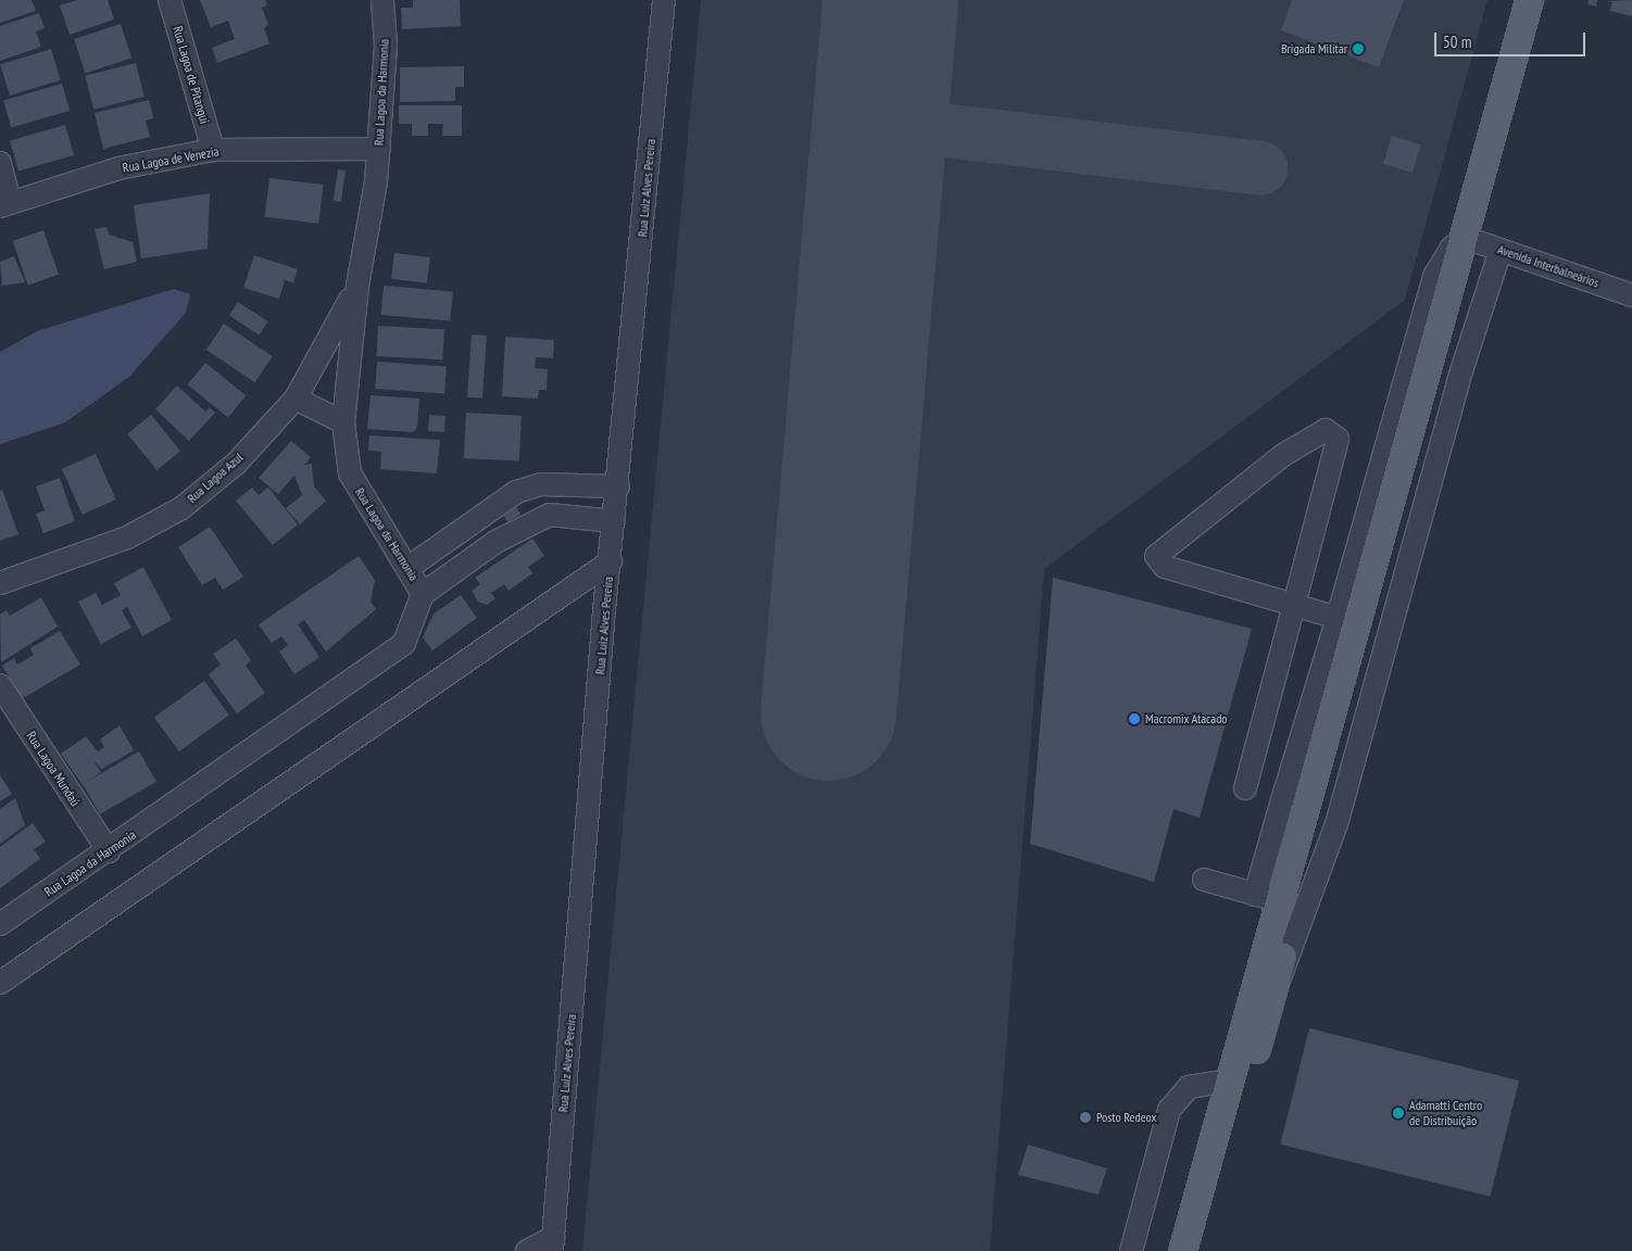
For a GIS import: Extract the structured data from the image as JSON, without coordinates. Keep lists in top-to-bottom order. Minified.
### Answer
{"streets":{"street":["Rua Lagoa de Pitangui","Rua Lagoa da Harmonia","Rua Lagoa de Venezia","Rua Luiz Alves Pereira","Avenida Interbalneários","Rua Lagoa Azul","Rua Lagoa Mundaú"]},"crossings":[["Rua Lagoa de Pitangui","Rua Lagoa de Venezia"],["Rua Lagoa da Harmonia","Rua Lagoa de Venezia"],["Rua Lagoa da Harmonia","Rua Lagoa Azul"],["Rua Lagoa da Harmonia","Rua Lagoa Mundaú"]],"places":["Brigada Militar","Macromix Atacado","Adamatti Centro de Distribuição","Posto Redeox"],"scale_bar":"50 m"}
